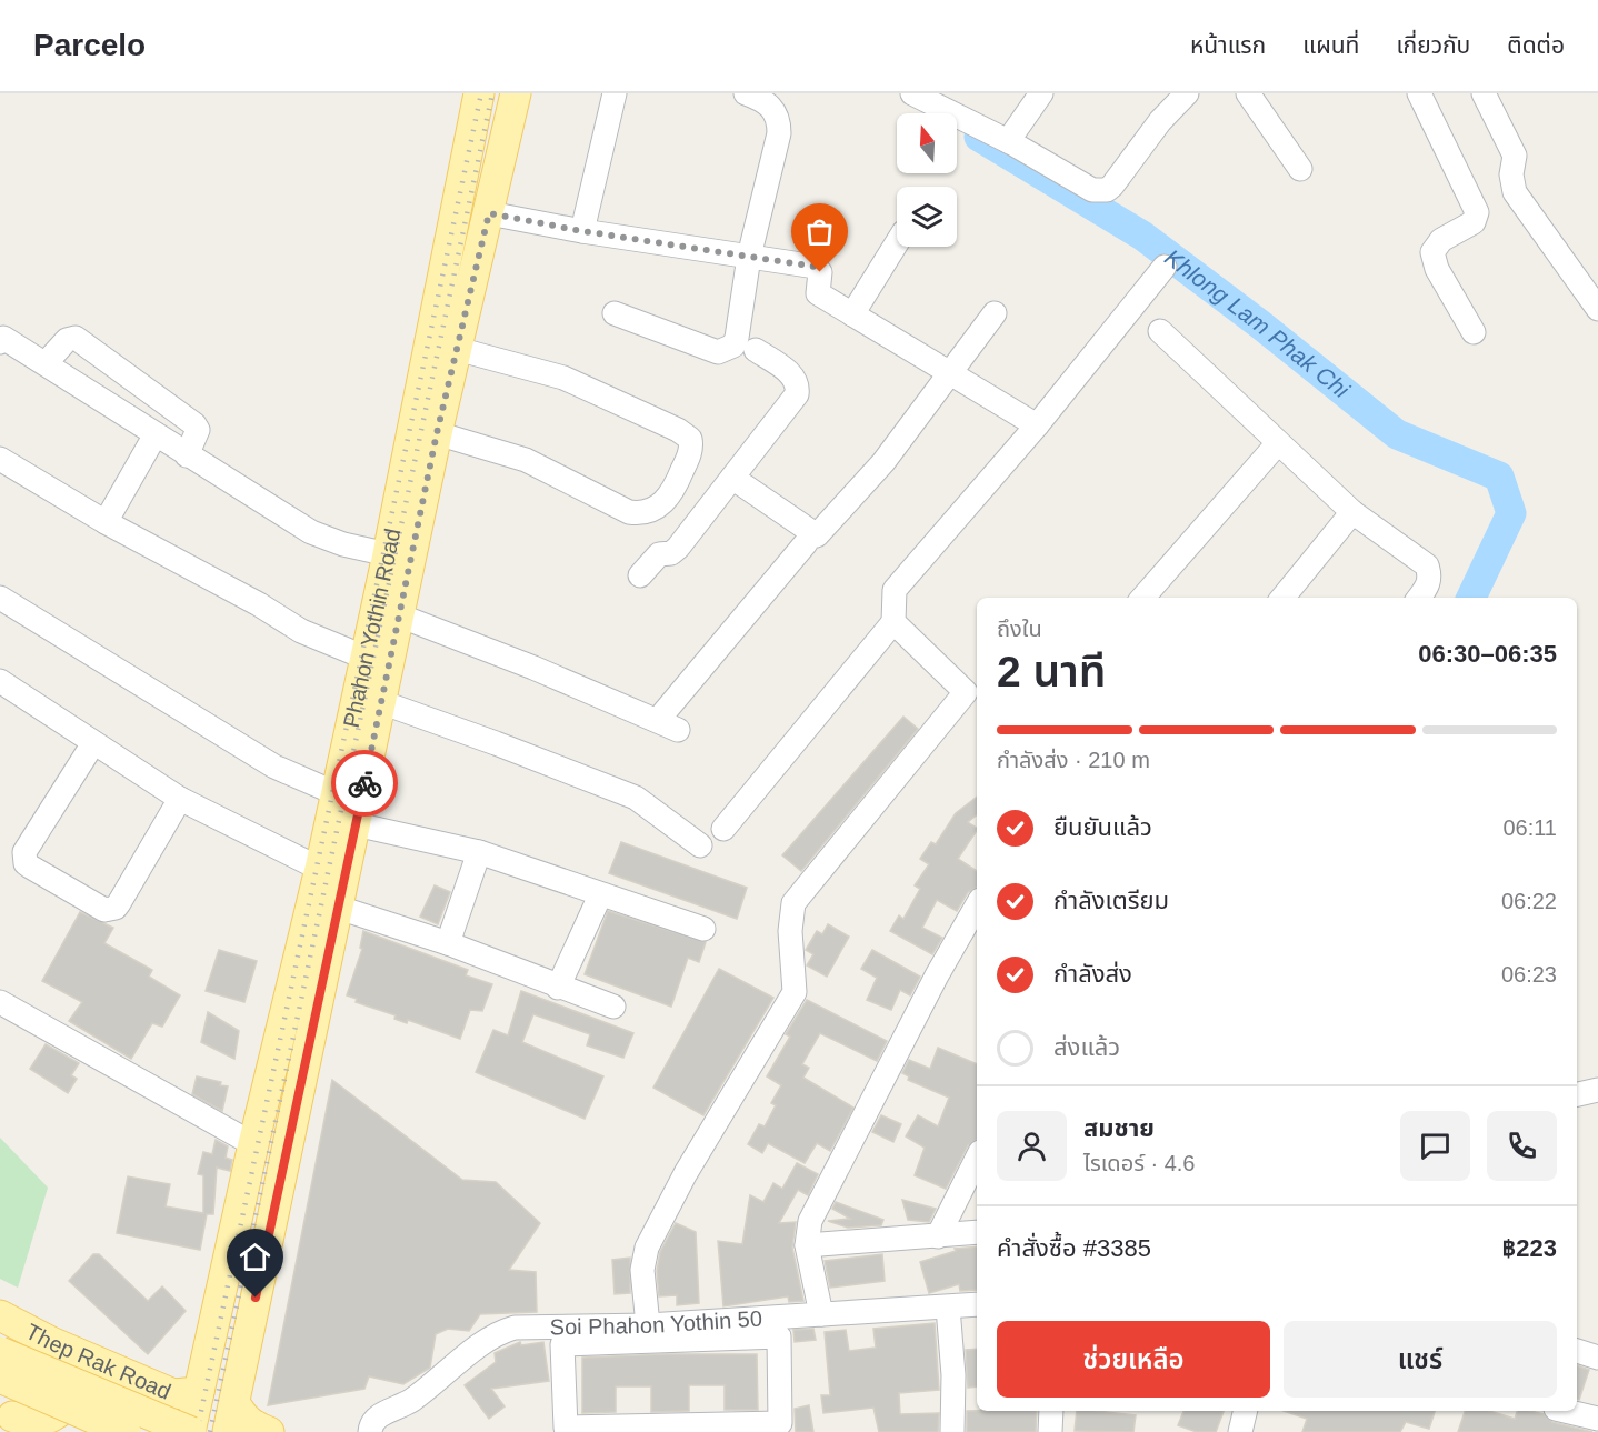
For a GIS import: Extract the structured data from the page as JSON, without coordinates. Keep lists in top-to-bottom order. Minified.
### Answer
{"streets":{"main road":["Phahon Yothin Road","Thep Rak Road"],"street":["Soi Phahon Yothin 50"]},"crossings":[["Phahon Yothin Road","Thep Rak Road"]],"water":["Khlong Lam Phak Chi"],"north":"top","page":{"header":"Parcelo","nav":["หน้าแรก","แผนที่","เกี่ยวกับ","ติดต่อ"],"heading":["2 นาที","ถึงใน","06:30–06:35"],"panel":["สมชาย","ไรเดอร์ · 4.6","คำสั่งซื้อ #3385","฿223"],"bar":"กำลังส่ง · 210 m","list":[["ยืนยันแล้ว","06:11"],["กำลังเตรียม","06:22"],["กำลังส่ง","06:23"],"ส่งแล้ว"],"buttons":["ช่วยเหลือ","แชร์"]}}
